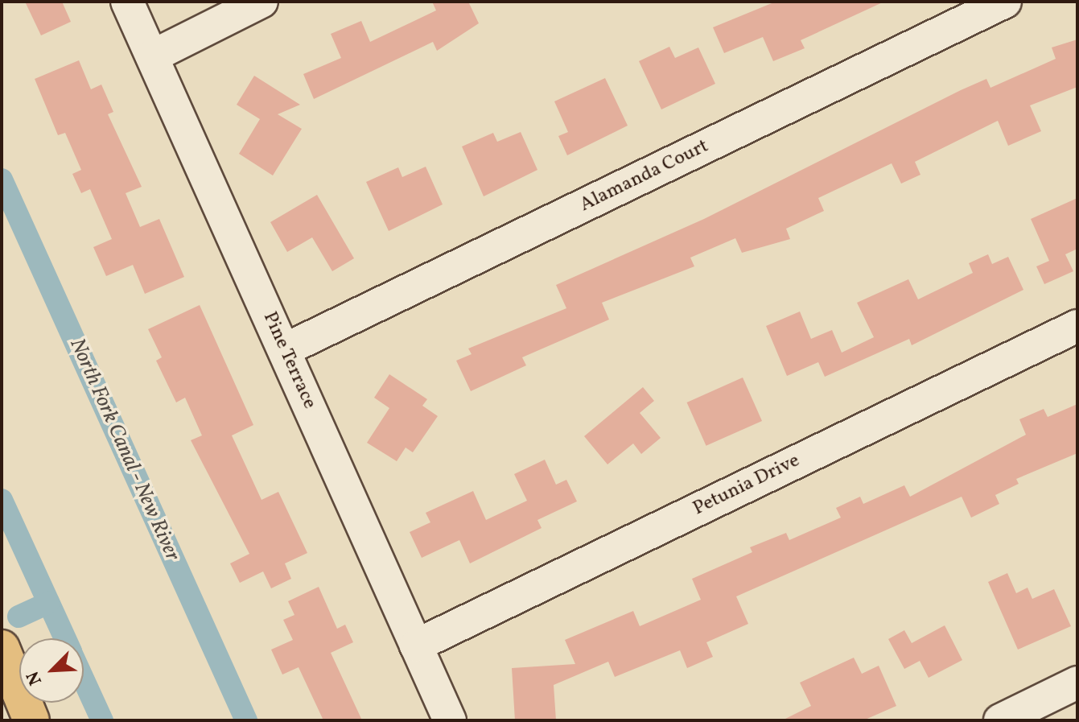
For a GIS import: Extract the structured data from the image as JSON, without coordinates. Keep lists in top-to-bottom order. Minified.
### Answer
{"streets":{"street":["Alamanda Court","Pine Terrace","Petunia Drive"]},"crossings":[["Alamanda Court","Pine Terrace"],["Pine Terrace","Petunia Drive"]],"water":["North Fork Canal - New River"],"north":"bottom left"}
